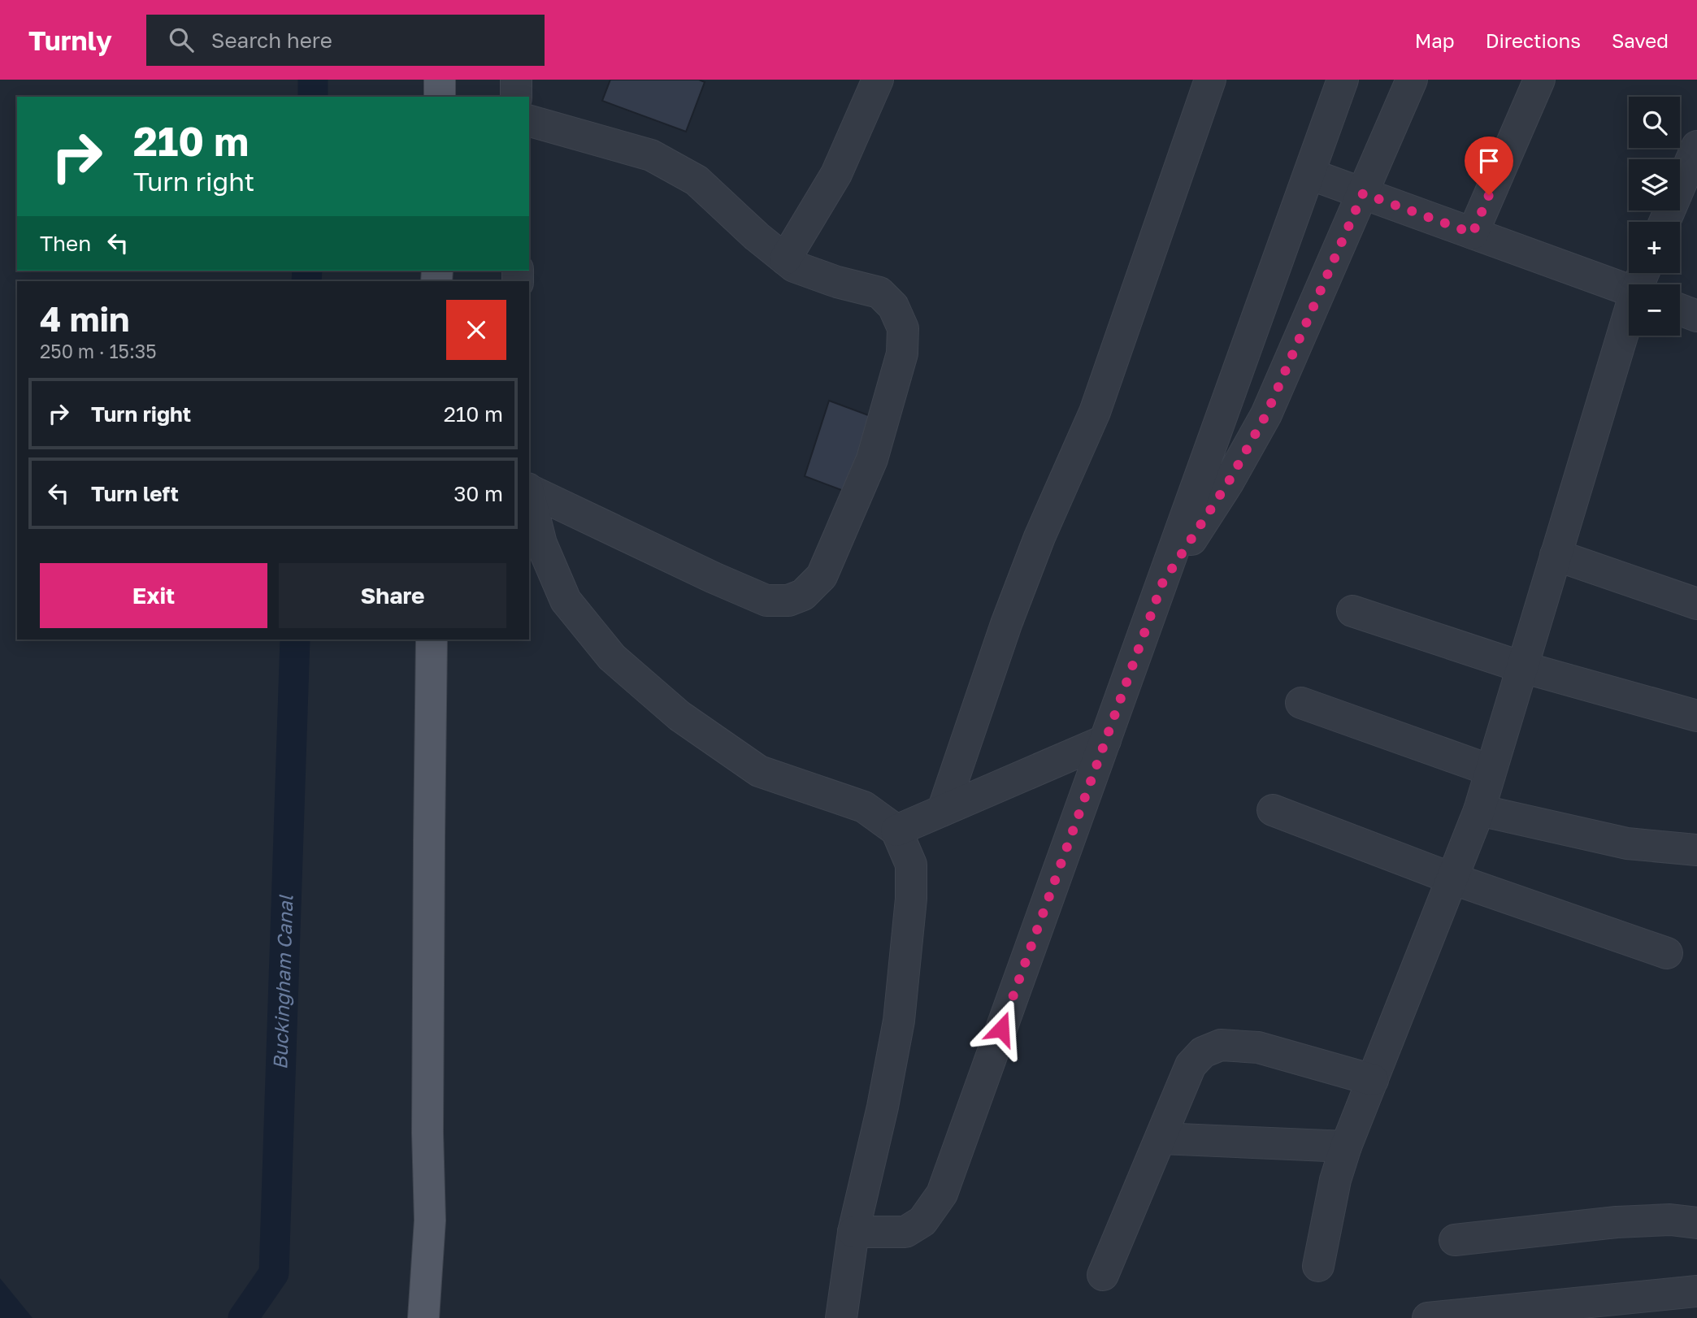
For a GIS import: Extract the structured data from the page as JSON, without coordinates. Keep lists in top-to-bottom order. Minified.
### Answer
{"water":["Buckingham Canal"],"page":{"header":"Turnly","search":"Search here","nav":["Map","Directions","Saved"],"map_buttons":["+","−"],"turn":["210 m","Turn right"],"then":"Then","heading":["4 min","250 m · 15:35"],"list":[{"name":"Turn right","value":"210 m"},{"name":"Turn left","value":"30 m"}],"buttons":["Exit","Share"]}}
